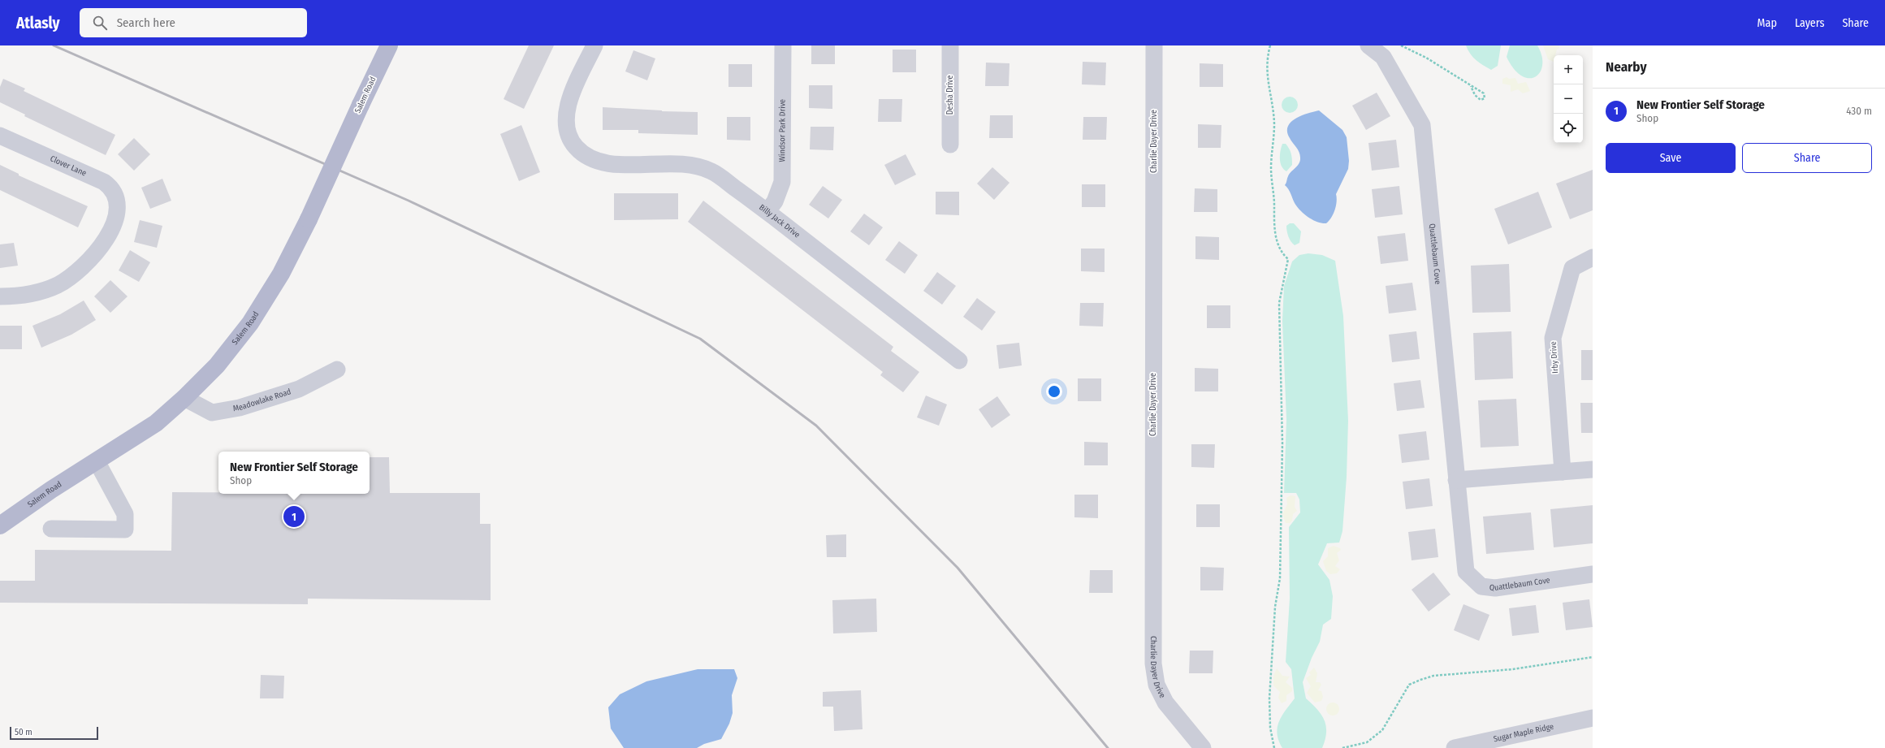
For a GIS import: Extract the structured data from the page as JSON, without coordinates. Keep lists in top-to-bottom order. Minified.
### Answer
{"streets":{"main road":["Salem Road"],"street":["Desha Drive","Windsor Park Drive","Charlie Dayer Drive","Clover Lane","Billy Jack Drive","Quattlebaum Cove","Irby Drive","Meadowlake Road","Sugar Maple Ridge"]},"crossings":[["Salem Road","Meadowlake Road"],["Windsor Park Drive","Billy Jack Drive"]],"scale_bar":"50 m","page":{"header":"Atlasly","search":"Search here","nav":["Map","Layers","Share"],"heading":"Nearby","map_buttons":["+","−"],"list":[{"mark":"1","name":"New Frontier Self Storage","note":"Shop","value":"430 m"}],"buttons":["Save","Share"],"popup":["New Frontier Self Storage","Shop"],"pins":"1","scale":"50 m"}}
